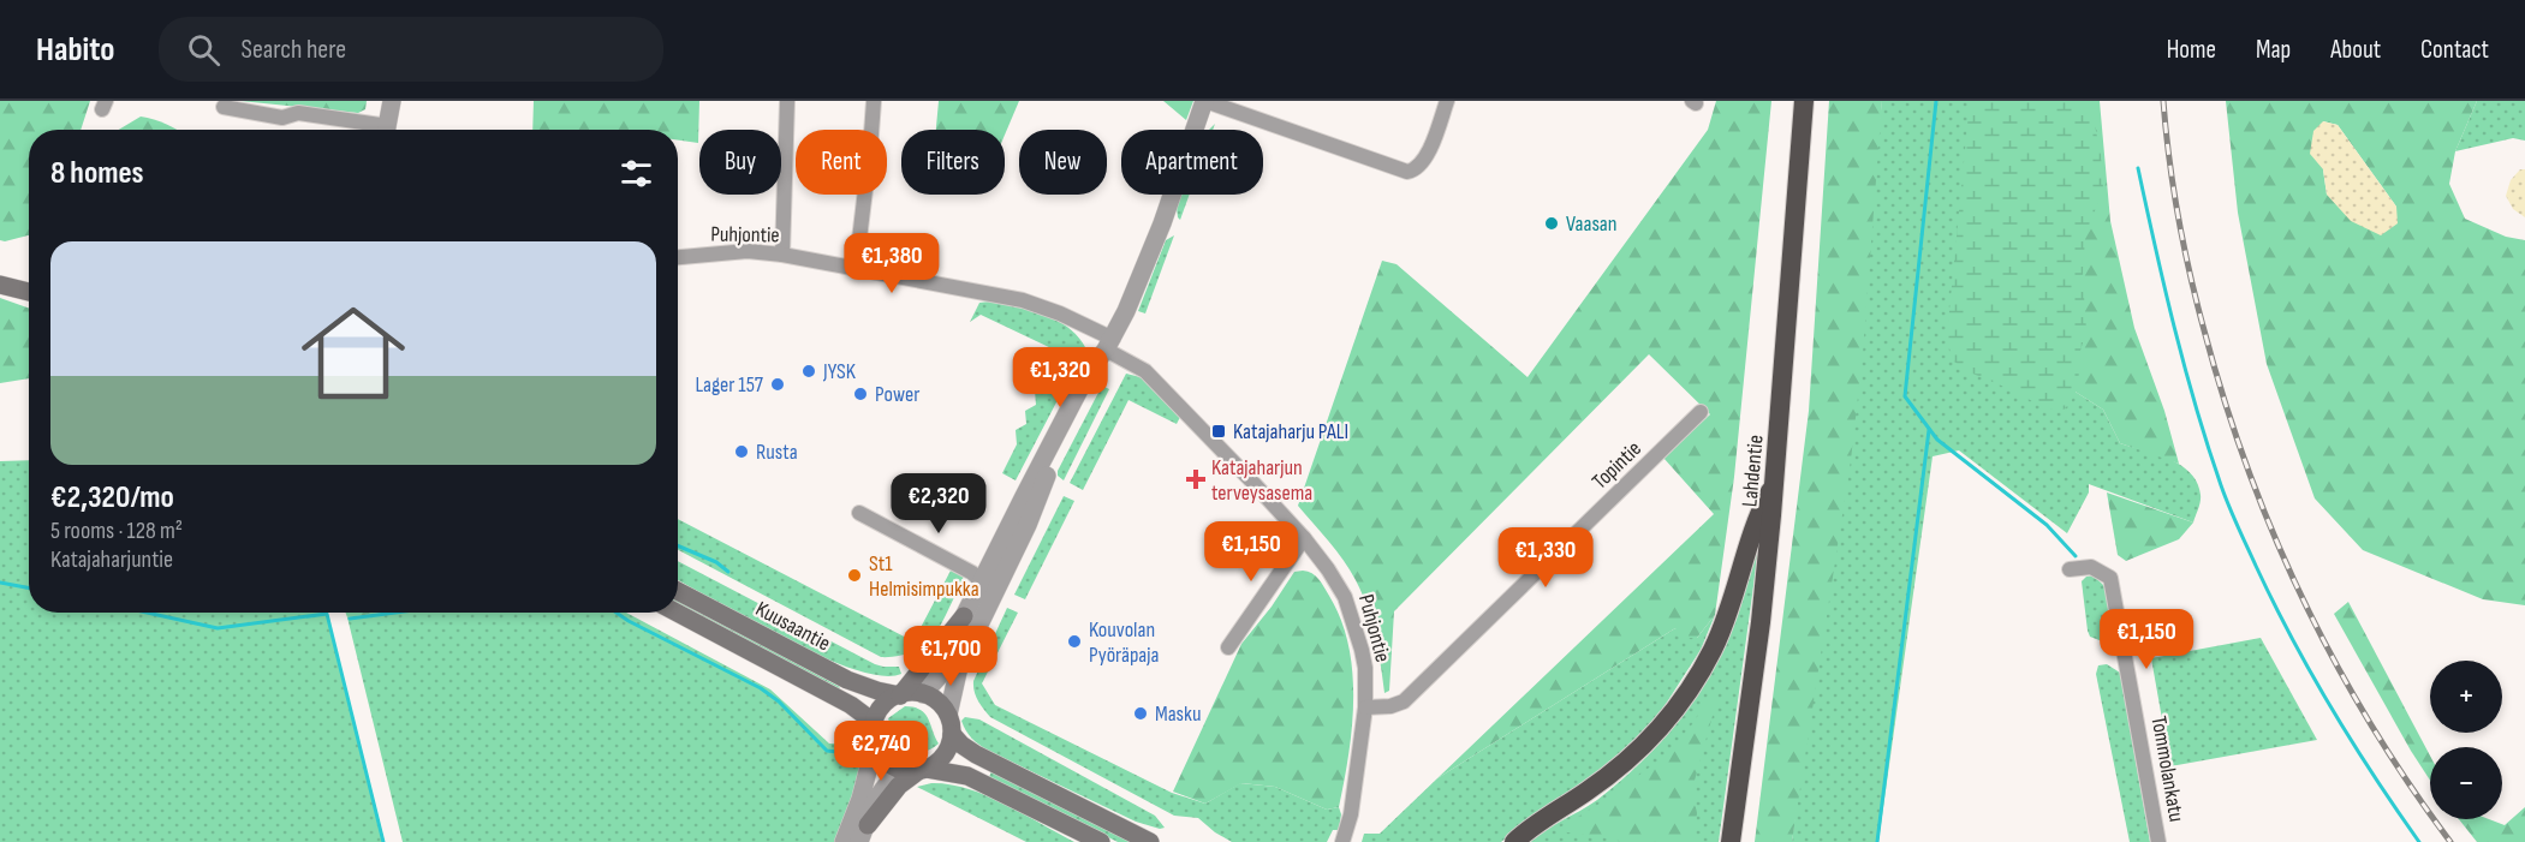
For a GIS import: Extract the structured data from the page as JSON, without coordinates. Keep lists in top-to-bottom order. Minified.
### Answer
{"streets":{"highway":["Lahdentie"],"main road":["Kuusaantie"],"street":["Puhjontie","Topintie","Tommolankatu"]},"crossings":[["Puhjontie","Topintie"]],"places":{"other":["Vaasan","JYSK","Lager 157","Power","Rusta","St1 Helmisimpukka","Kouvolan Pyöräpaja","Masku"],"transit":["Katajaharju PALI"],"health":["Katajaharjun terveysasema"]},"page":{"header":"Habito","search":"Search here","nav":["Home","Map","About","Contact"],"chip":["Buy","Rent","Filters","New","Apartment"],"heading":"8 homes","list":[{"name":"€2,320/mo","note":"5 rooms · 128 m² · Katajaharjuntie"}],"price":["€1,380","€1,320","€2,320","€1,150","€1,330","€1,150","€1,700","€2,740"],"map_buttons":["+","−"]}}
